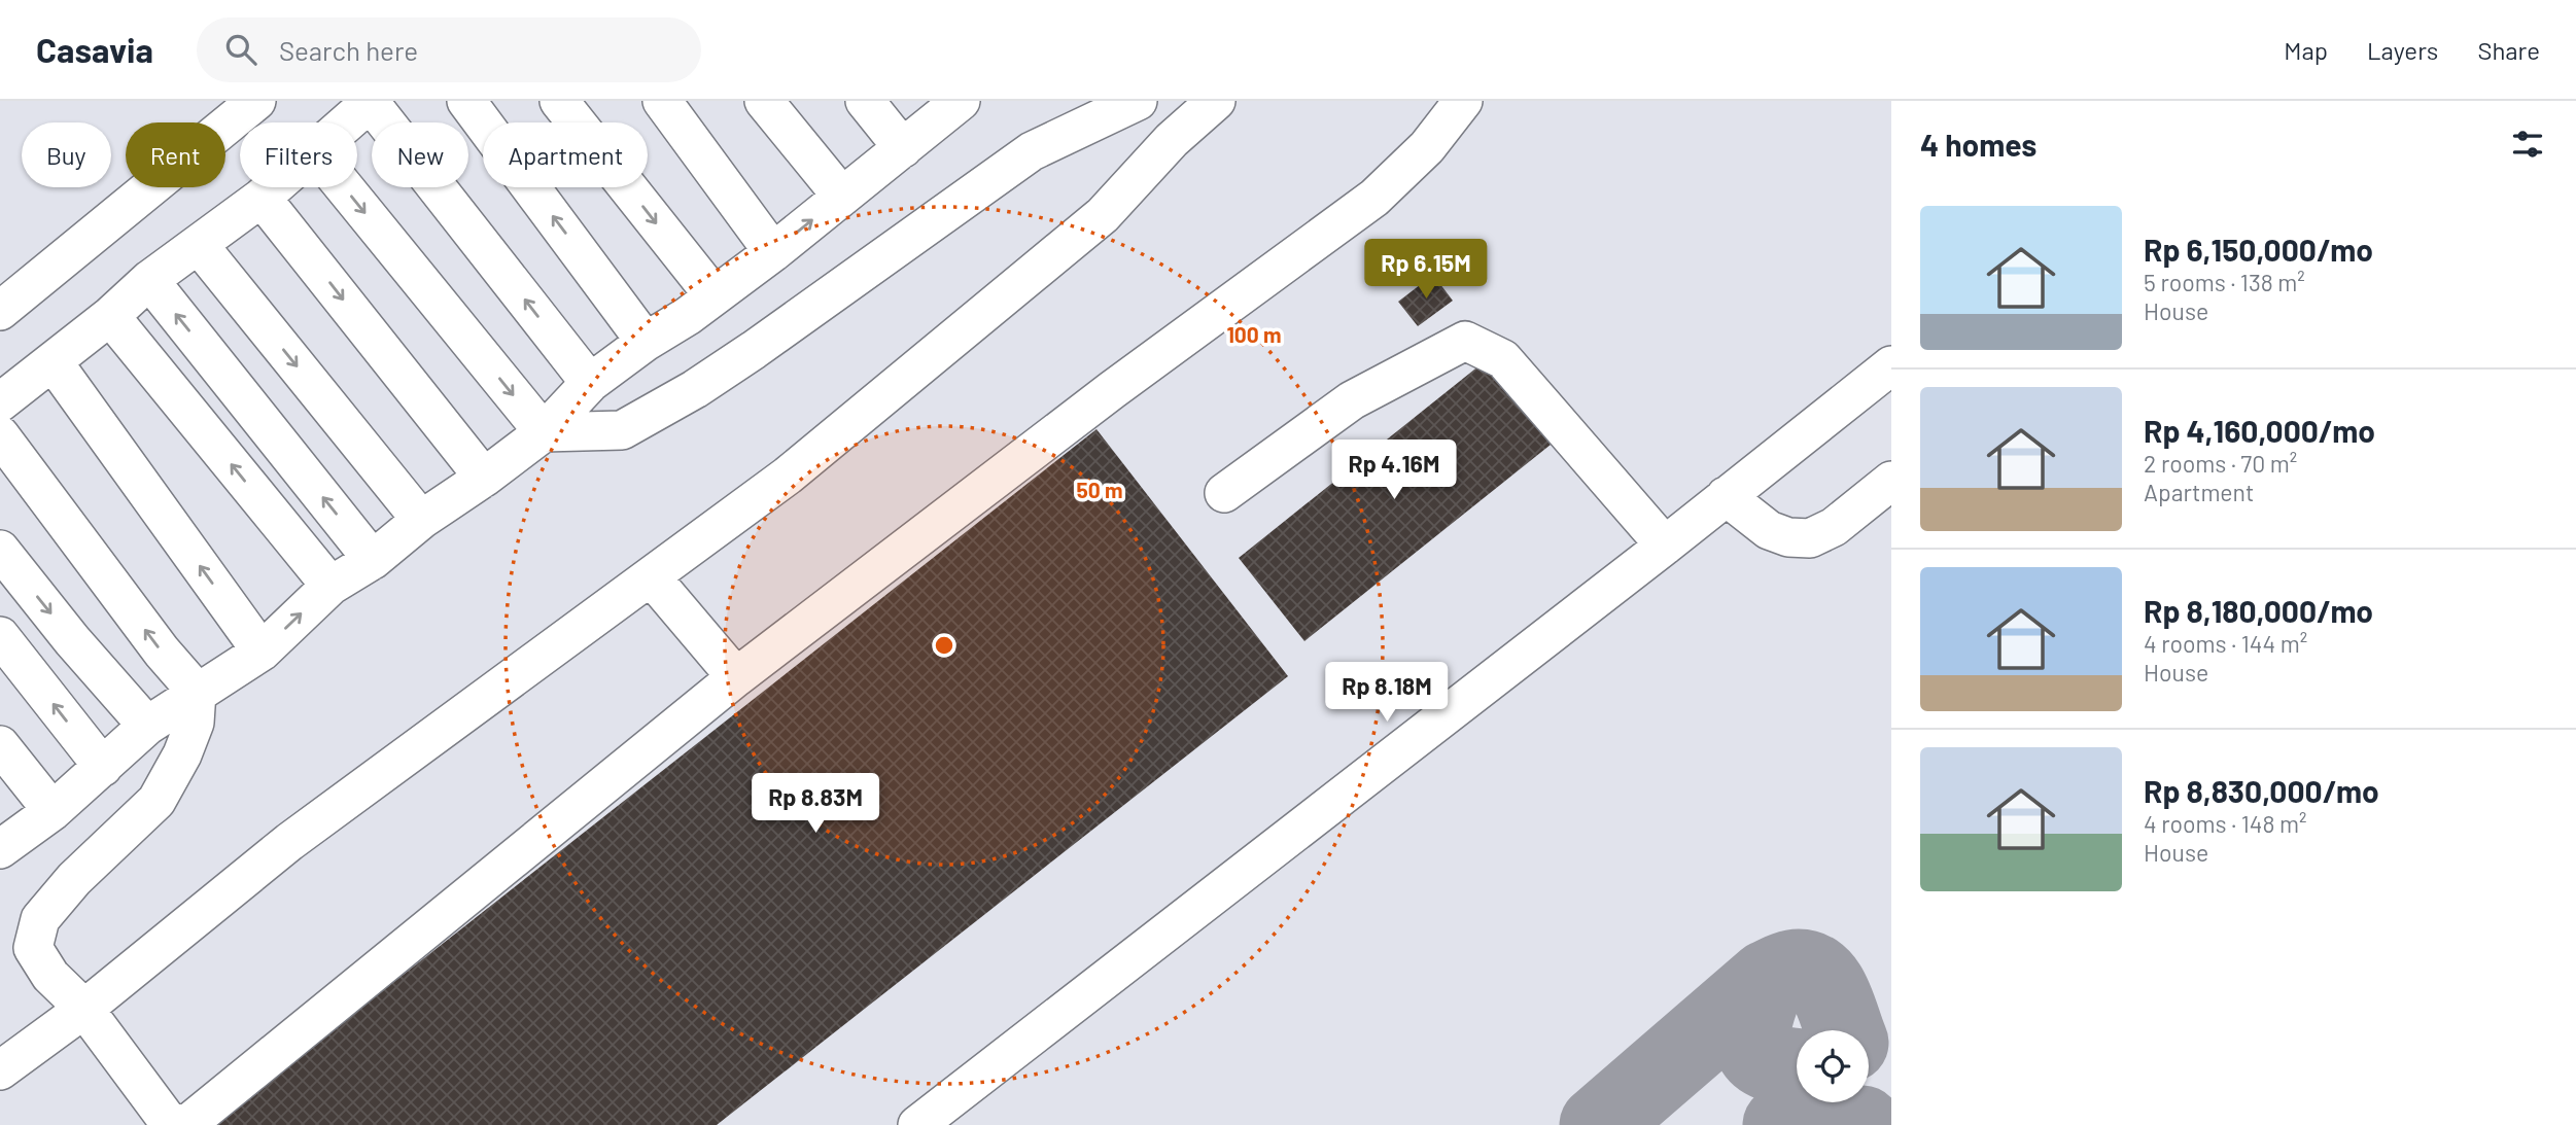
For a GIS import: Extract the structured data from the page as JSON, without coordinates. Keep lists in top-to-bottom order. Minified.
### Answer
{"page":{"header":"Casavia","search":"Search here","nav":["Map","Layers","Share"],"heading":"4 homes","chip":["Buy","Rent","Filters","New","Apartment"],"list":[{"name":"Rp 6,150,000/mo","note":"5 rooms · 138 m² · House"},{"name":"Rp 4,160,000/mo","note":"2 rooms · 70 m² · Apartment"},{"name":"Rp 8,180,000/mo","note":"4 rooms · 144 m² · House"},{"name":"Rp 8,830,000/mo","note":"4 rooms · 148 m² · House"}],"price":["Rp 6.15M","Rp 4.16M","Rp 8.18M","Rp 8.83M"]},"rings":["100 m","50 m"]}
